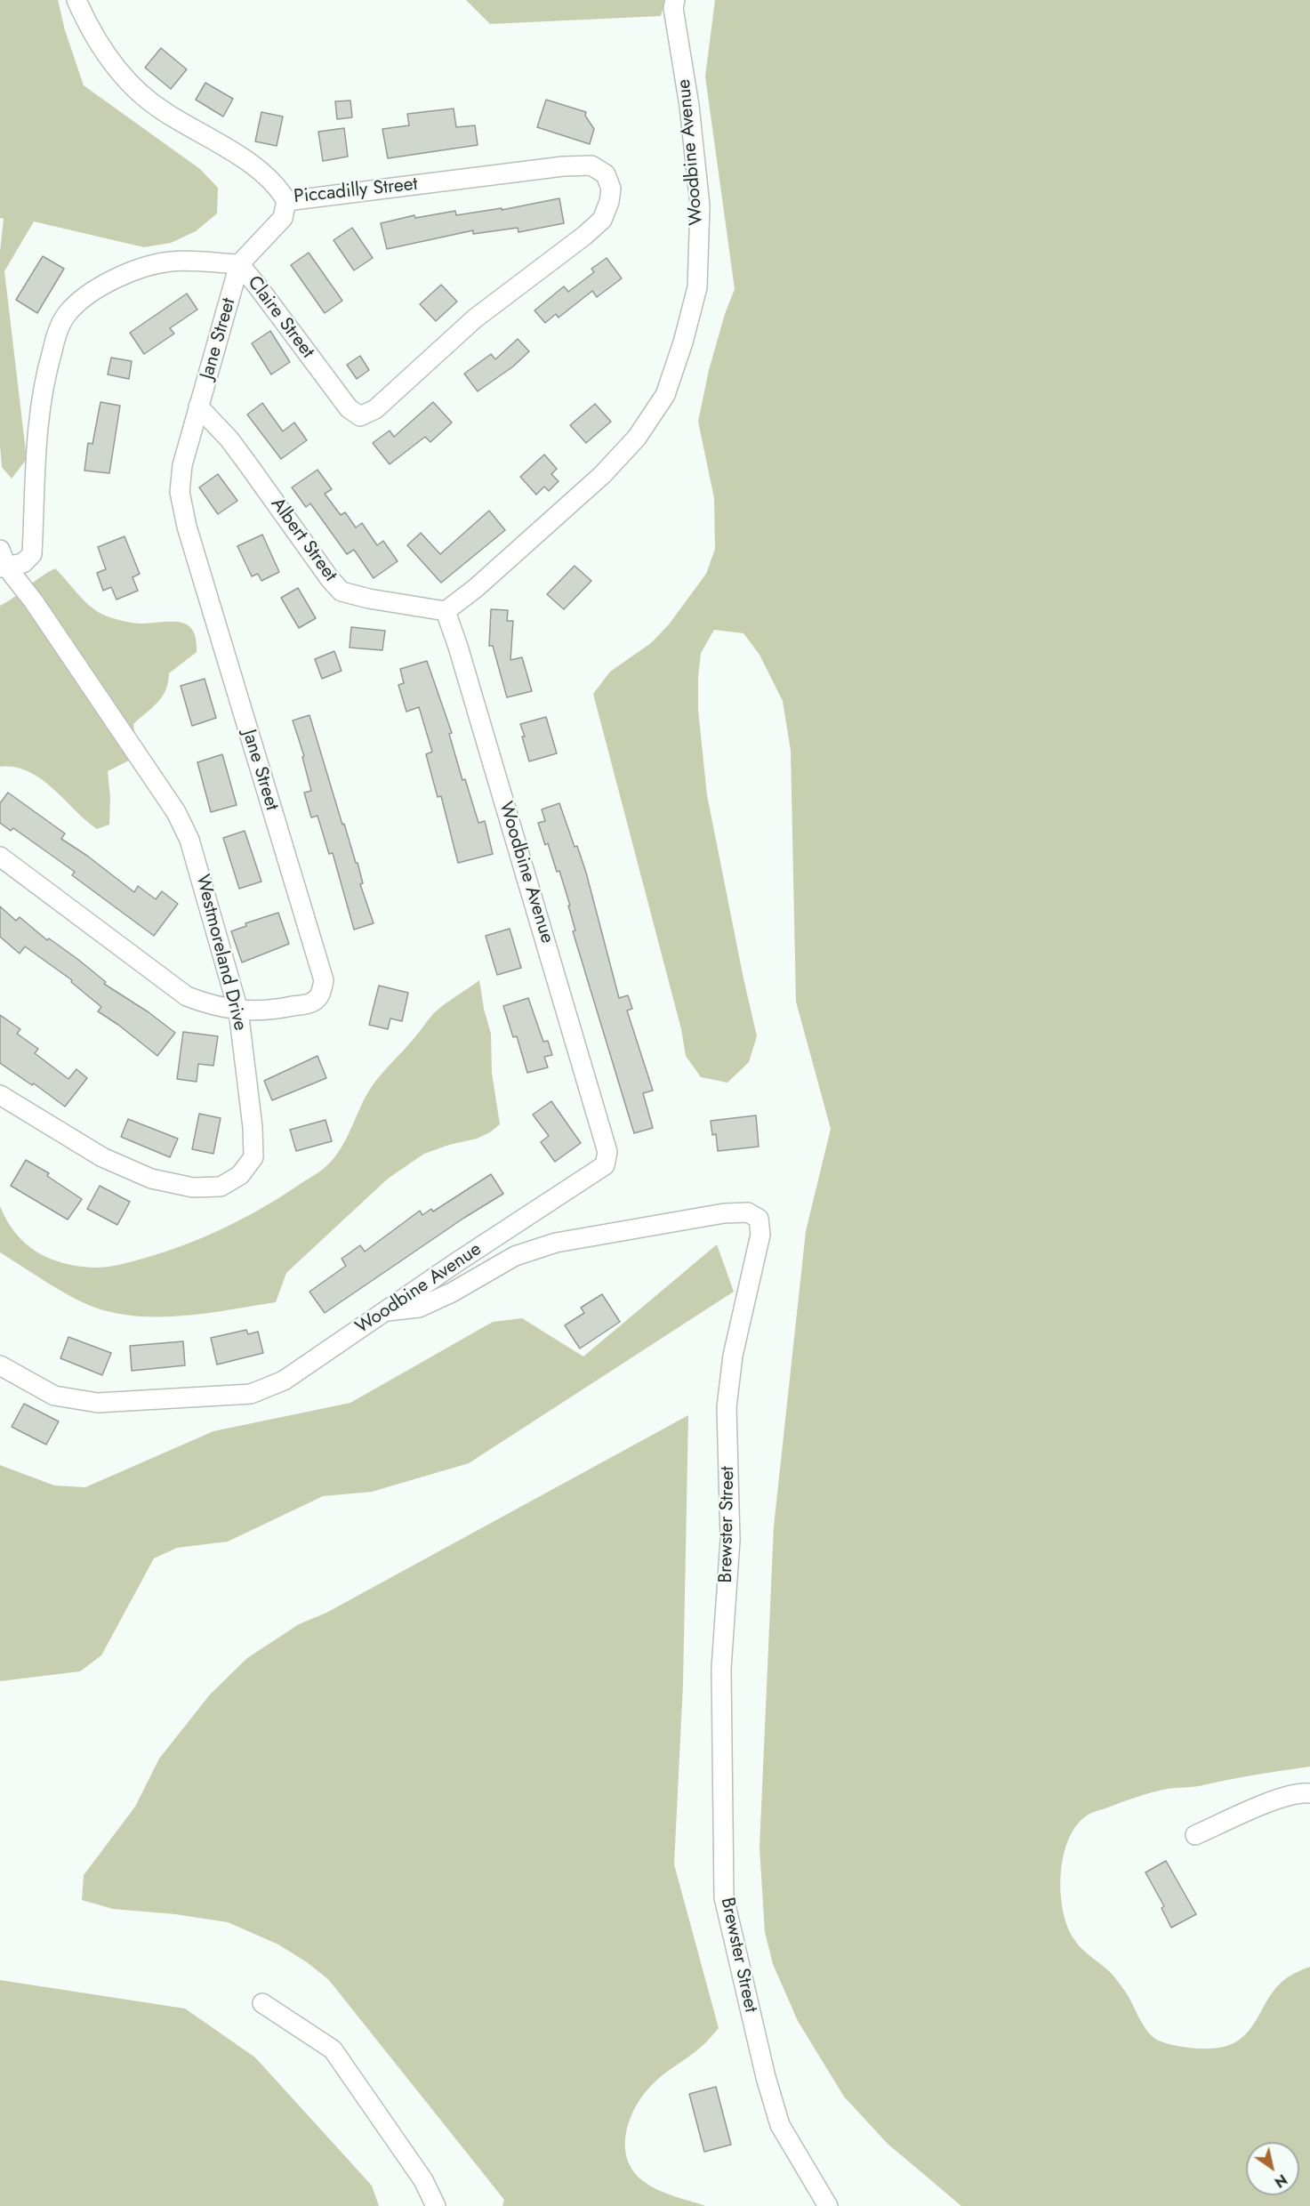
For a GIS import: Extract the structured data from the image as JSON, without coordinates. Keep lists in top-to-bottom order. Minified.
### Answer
{"streets":{"street":["Woodbine Avenue","Piccadilly Street","Claire Street","Jane Street","Albert Street","Westmoreland Drive","Brewster Street"]},"crossings":[["Woodbine Avenue","Albert Street"],["Woodbine Avenue","Brewster Street"],["Piccadilly Street","Claire Street"],["Piccadilly Street","Jane Street"],["Claire Street","Jane Street"],["Claire Street","Westmoreland Drive"],["Jane Street","Albert Street"],["Jane Street","Westmoreland Drive"]],"north":"bottom right"}
